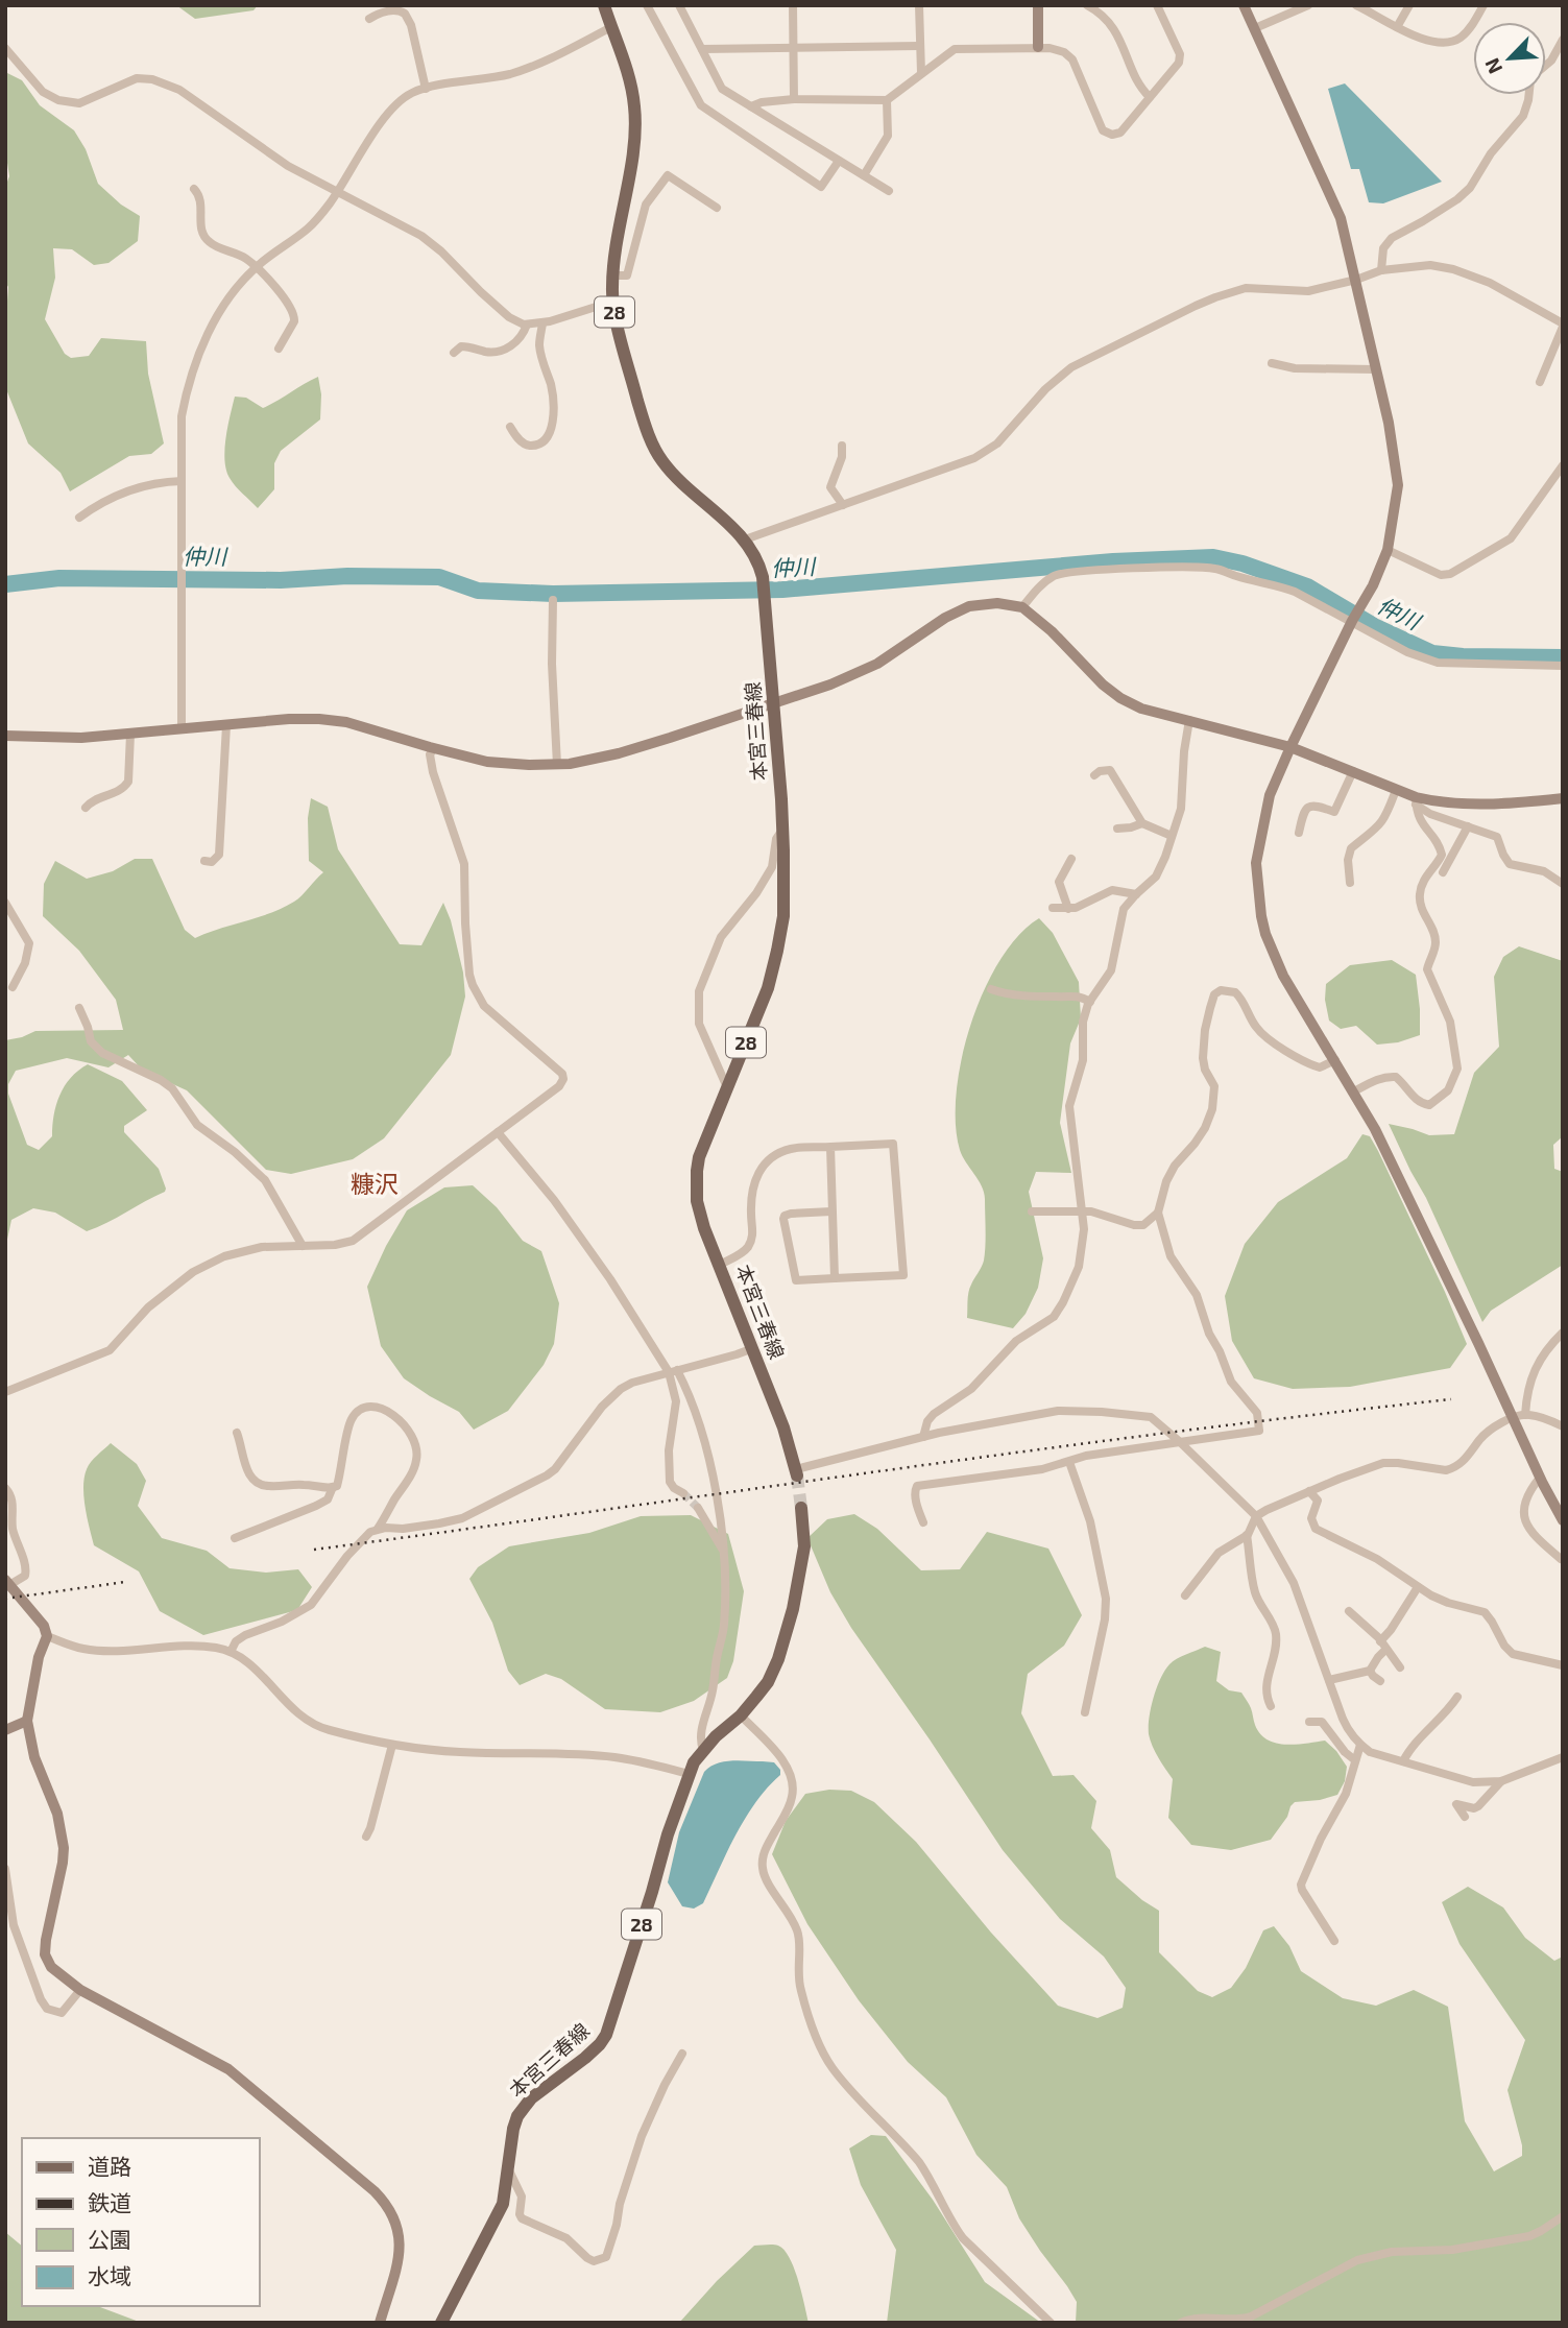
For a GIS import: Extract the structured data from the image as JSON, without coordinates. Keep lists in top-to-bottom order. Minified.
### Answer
{"streets":{"main road":["28","本宮三春線"]},"districts":["糠沢"],"water":["仲川"],"legend":["道路","鉄道","公園","水域"],"north":"bottom left"}
